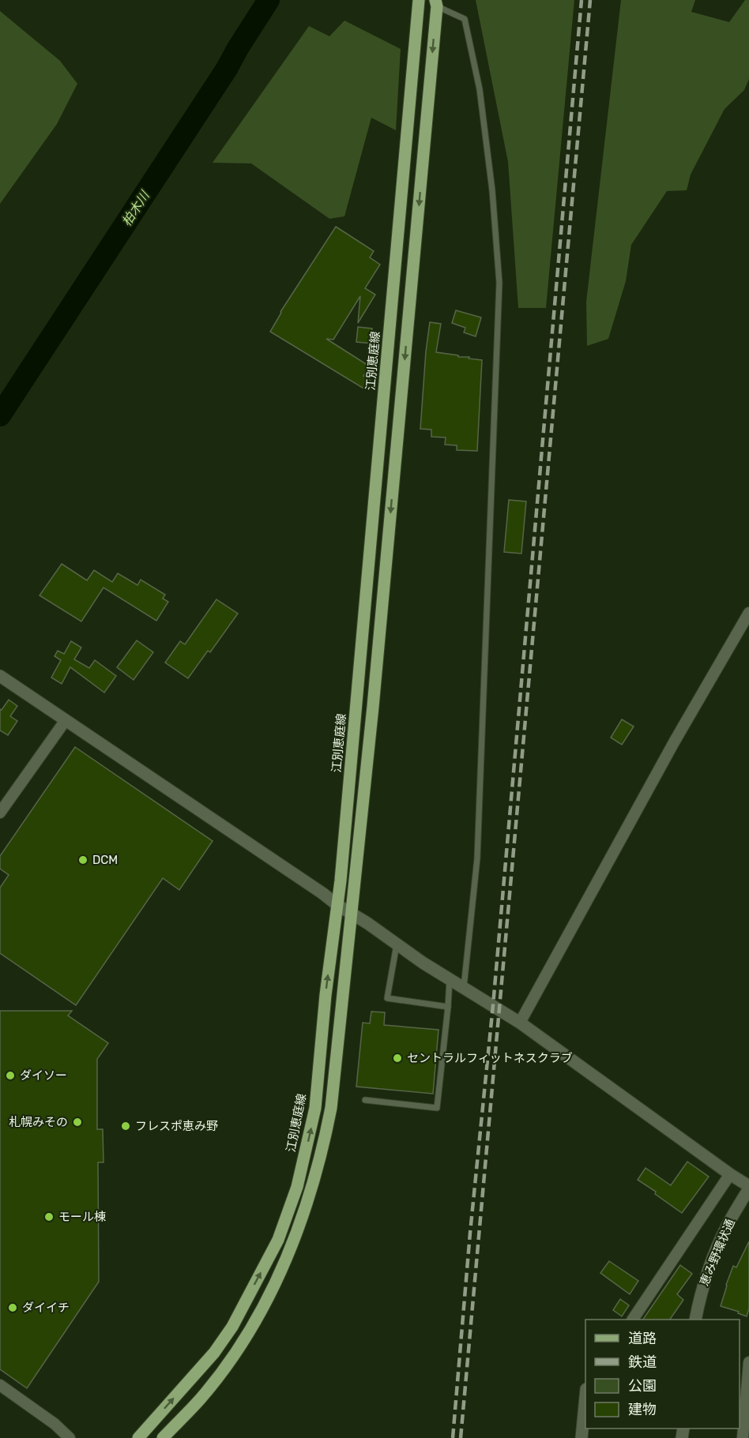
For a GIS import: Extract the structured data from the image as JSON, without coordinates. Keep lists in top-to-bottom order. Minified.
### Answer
{"streets":{"main road":["江別恵庭線"],"street":["恵み野環状通"]},"water":["柏木川"],"places":["DCM","セントラルフィットネスクラブ","ダイソー","札幌みその","フレスポ恵み野","モール棟","ダイイチ"],"legend":["道路","鉄道","公園","建物"]}
